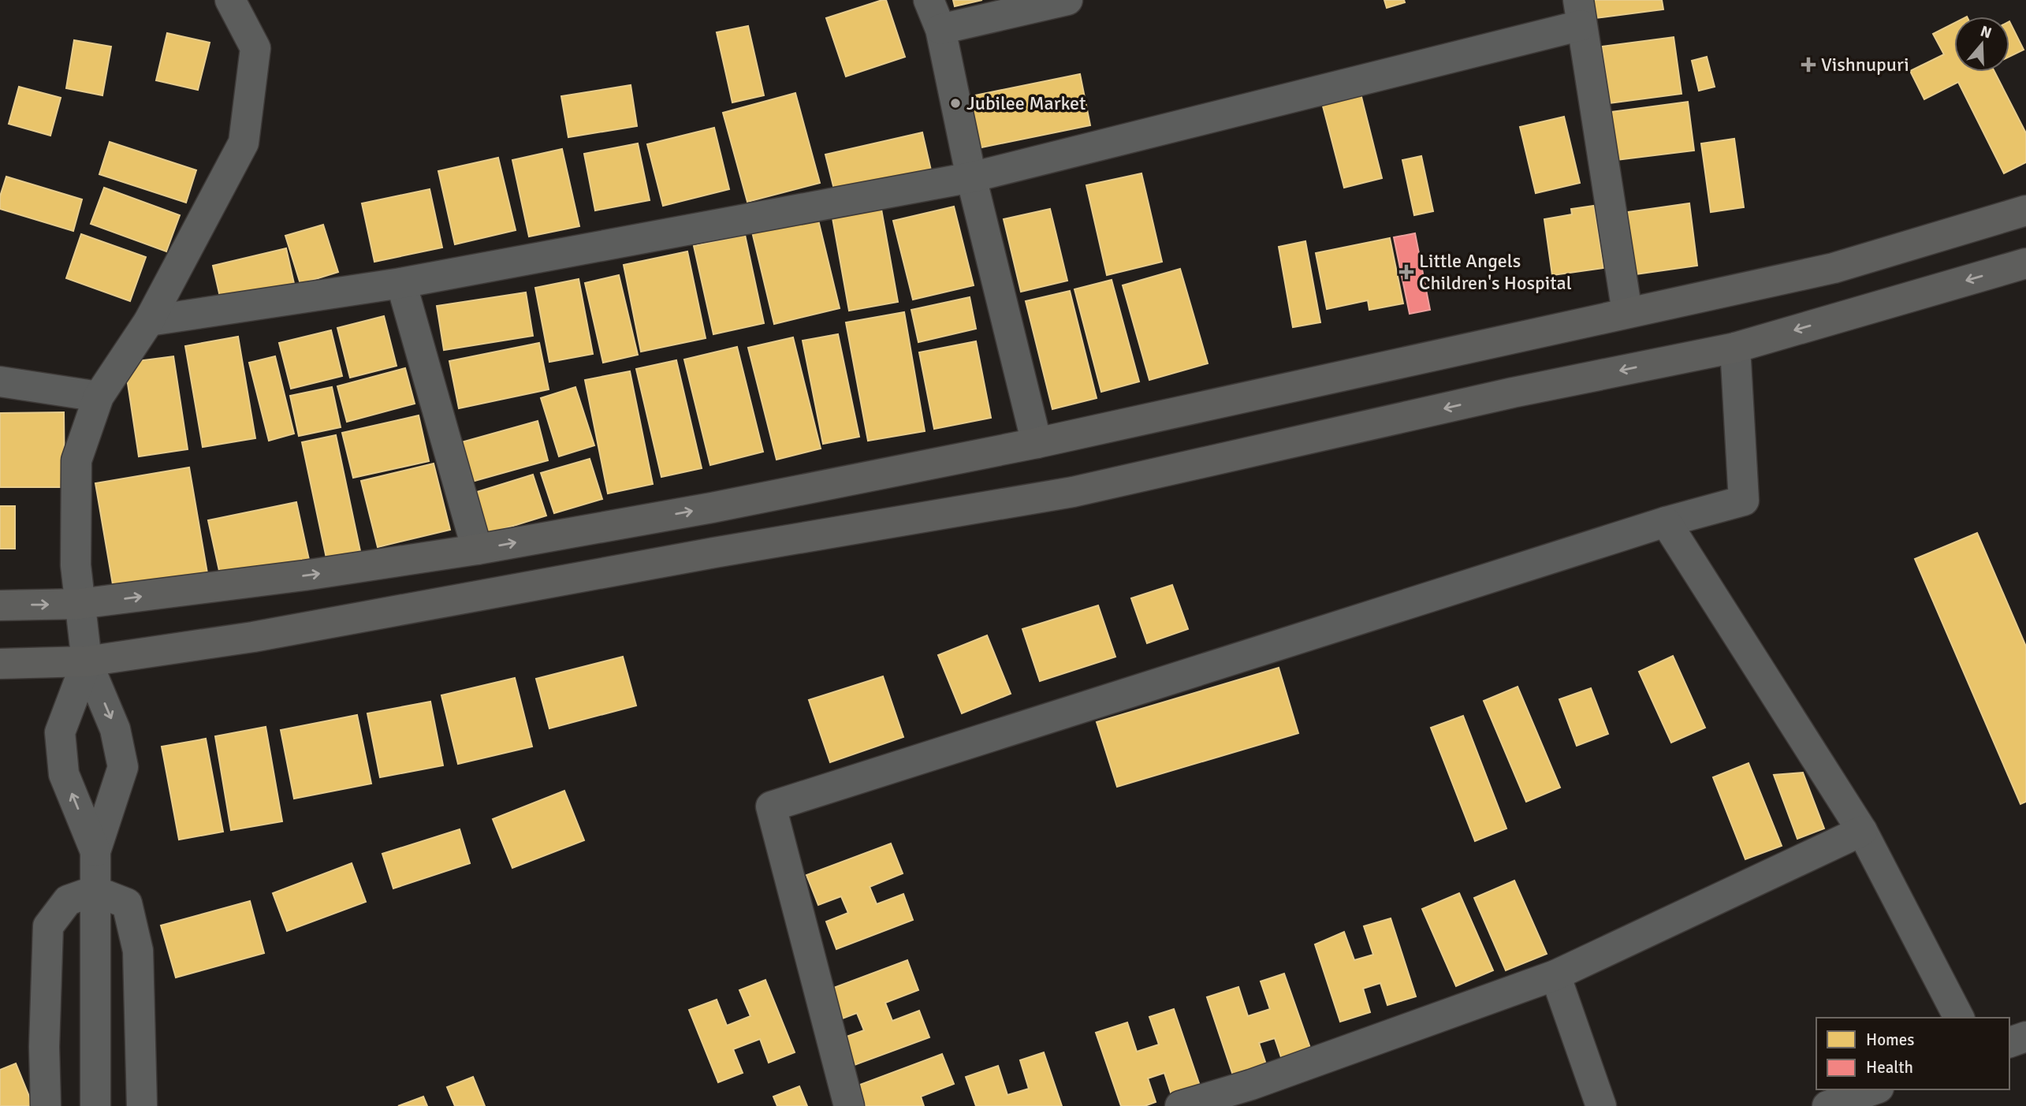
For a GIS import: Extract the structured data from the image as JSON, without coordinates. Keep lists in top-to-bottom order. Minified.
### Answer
{"places":{"health":["Vishnupuri","Little Angels Children's Hospital"],"other":["Jubilee Market"]},"legend":["Homes","Health"],"north":"top"}
